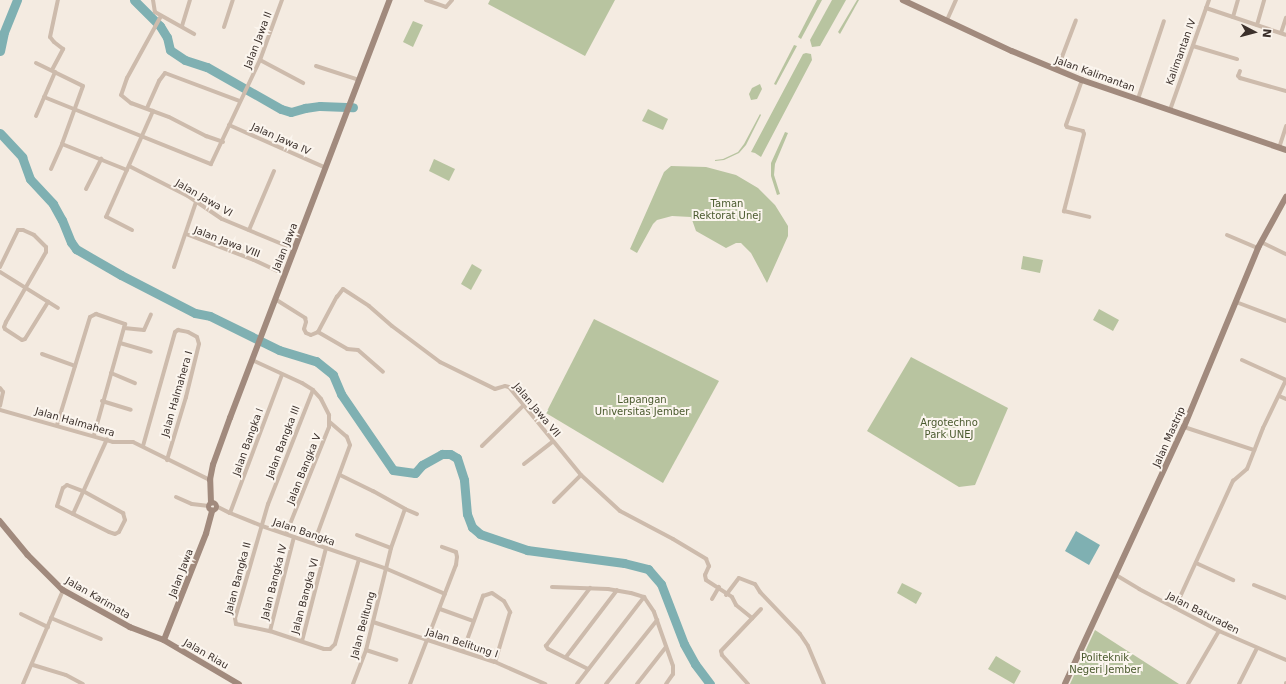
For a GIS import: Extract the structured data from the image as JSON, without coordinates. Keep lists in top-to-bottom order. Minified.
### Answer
{"streets":{"main road":["Jalan Kalimantan","Jalan Jawa","Jalan Mastrip","Jalan Karimata","Jalan Riau"],"street":["Jalan Jawa II","Kalimantan IV","Jalan Jawa IV","Jalan Jawa VI","Jalan Jawa VIII","Jalan Halmahera I","Jalan Jawa VII","Jalan Halmahera","Jalan Bangka I","Jalan Bangka III","Jalan Bangka V","Jalan Bangka","Jalan Bangka II","Jalan Bangka IV","Jalan Bangka VI","Jalan Baturaden","Jalan Belitung","Jalan Belitung I"]},"crossings":[["Jalan Jawa II","Jalan Jawa IV"],["Kalimantan IV","Jalan Kalimantan"],["Jalan Jawa IV","Jalan Jawa"],["Jalan Jawa VI","Jalan Jawa"],["Jalan Jawa VIII","Jalan Jawa"],["Jalan Jawa","Jalan Halmahera"],["Jalan Jawa","Jalan Karimata"],["Jalan Jawa","Jalan Riau"],["Jalan Halmahera I","Jalan Halmahera"],["Jalan Mastrip","Jalan Baturaden"],["Jalan Bangka I","Jalan Bangka"],["Jalan Bangka III","Jalan Bangka V"],["Jalan Bangka III","Jalan Bangka"],["Jalan Bangka III","Jalan Bangka II"],["Jalan Bangka V","Jalan Bangka"],["Jalan Bangka","Jalan Bangka II"],["Jalan Bangka","Jalan Bangka IV"],["Jalan Bangka","Jalan Bangka VI"],["Jalan Bangka","Jalan Belitung"],["Jalan Bangka II","Jalan Bangka IV"],["Jalan Bangka II","Jalan Bangka VI"],["Jalan Bangka IV","Jalan Bangka VI"],["Jalan Karimata","Jalan Riau"],["Jalan Belitung","Jalan Belitung I"]],"parks":["Taman Rektorat Unej","Lapangan Universitas Jember","Argotechno Park UNEJ","Politeknik Negeri Jember"],"north":"right"}
